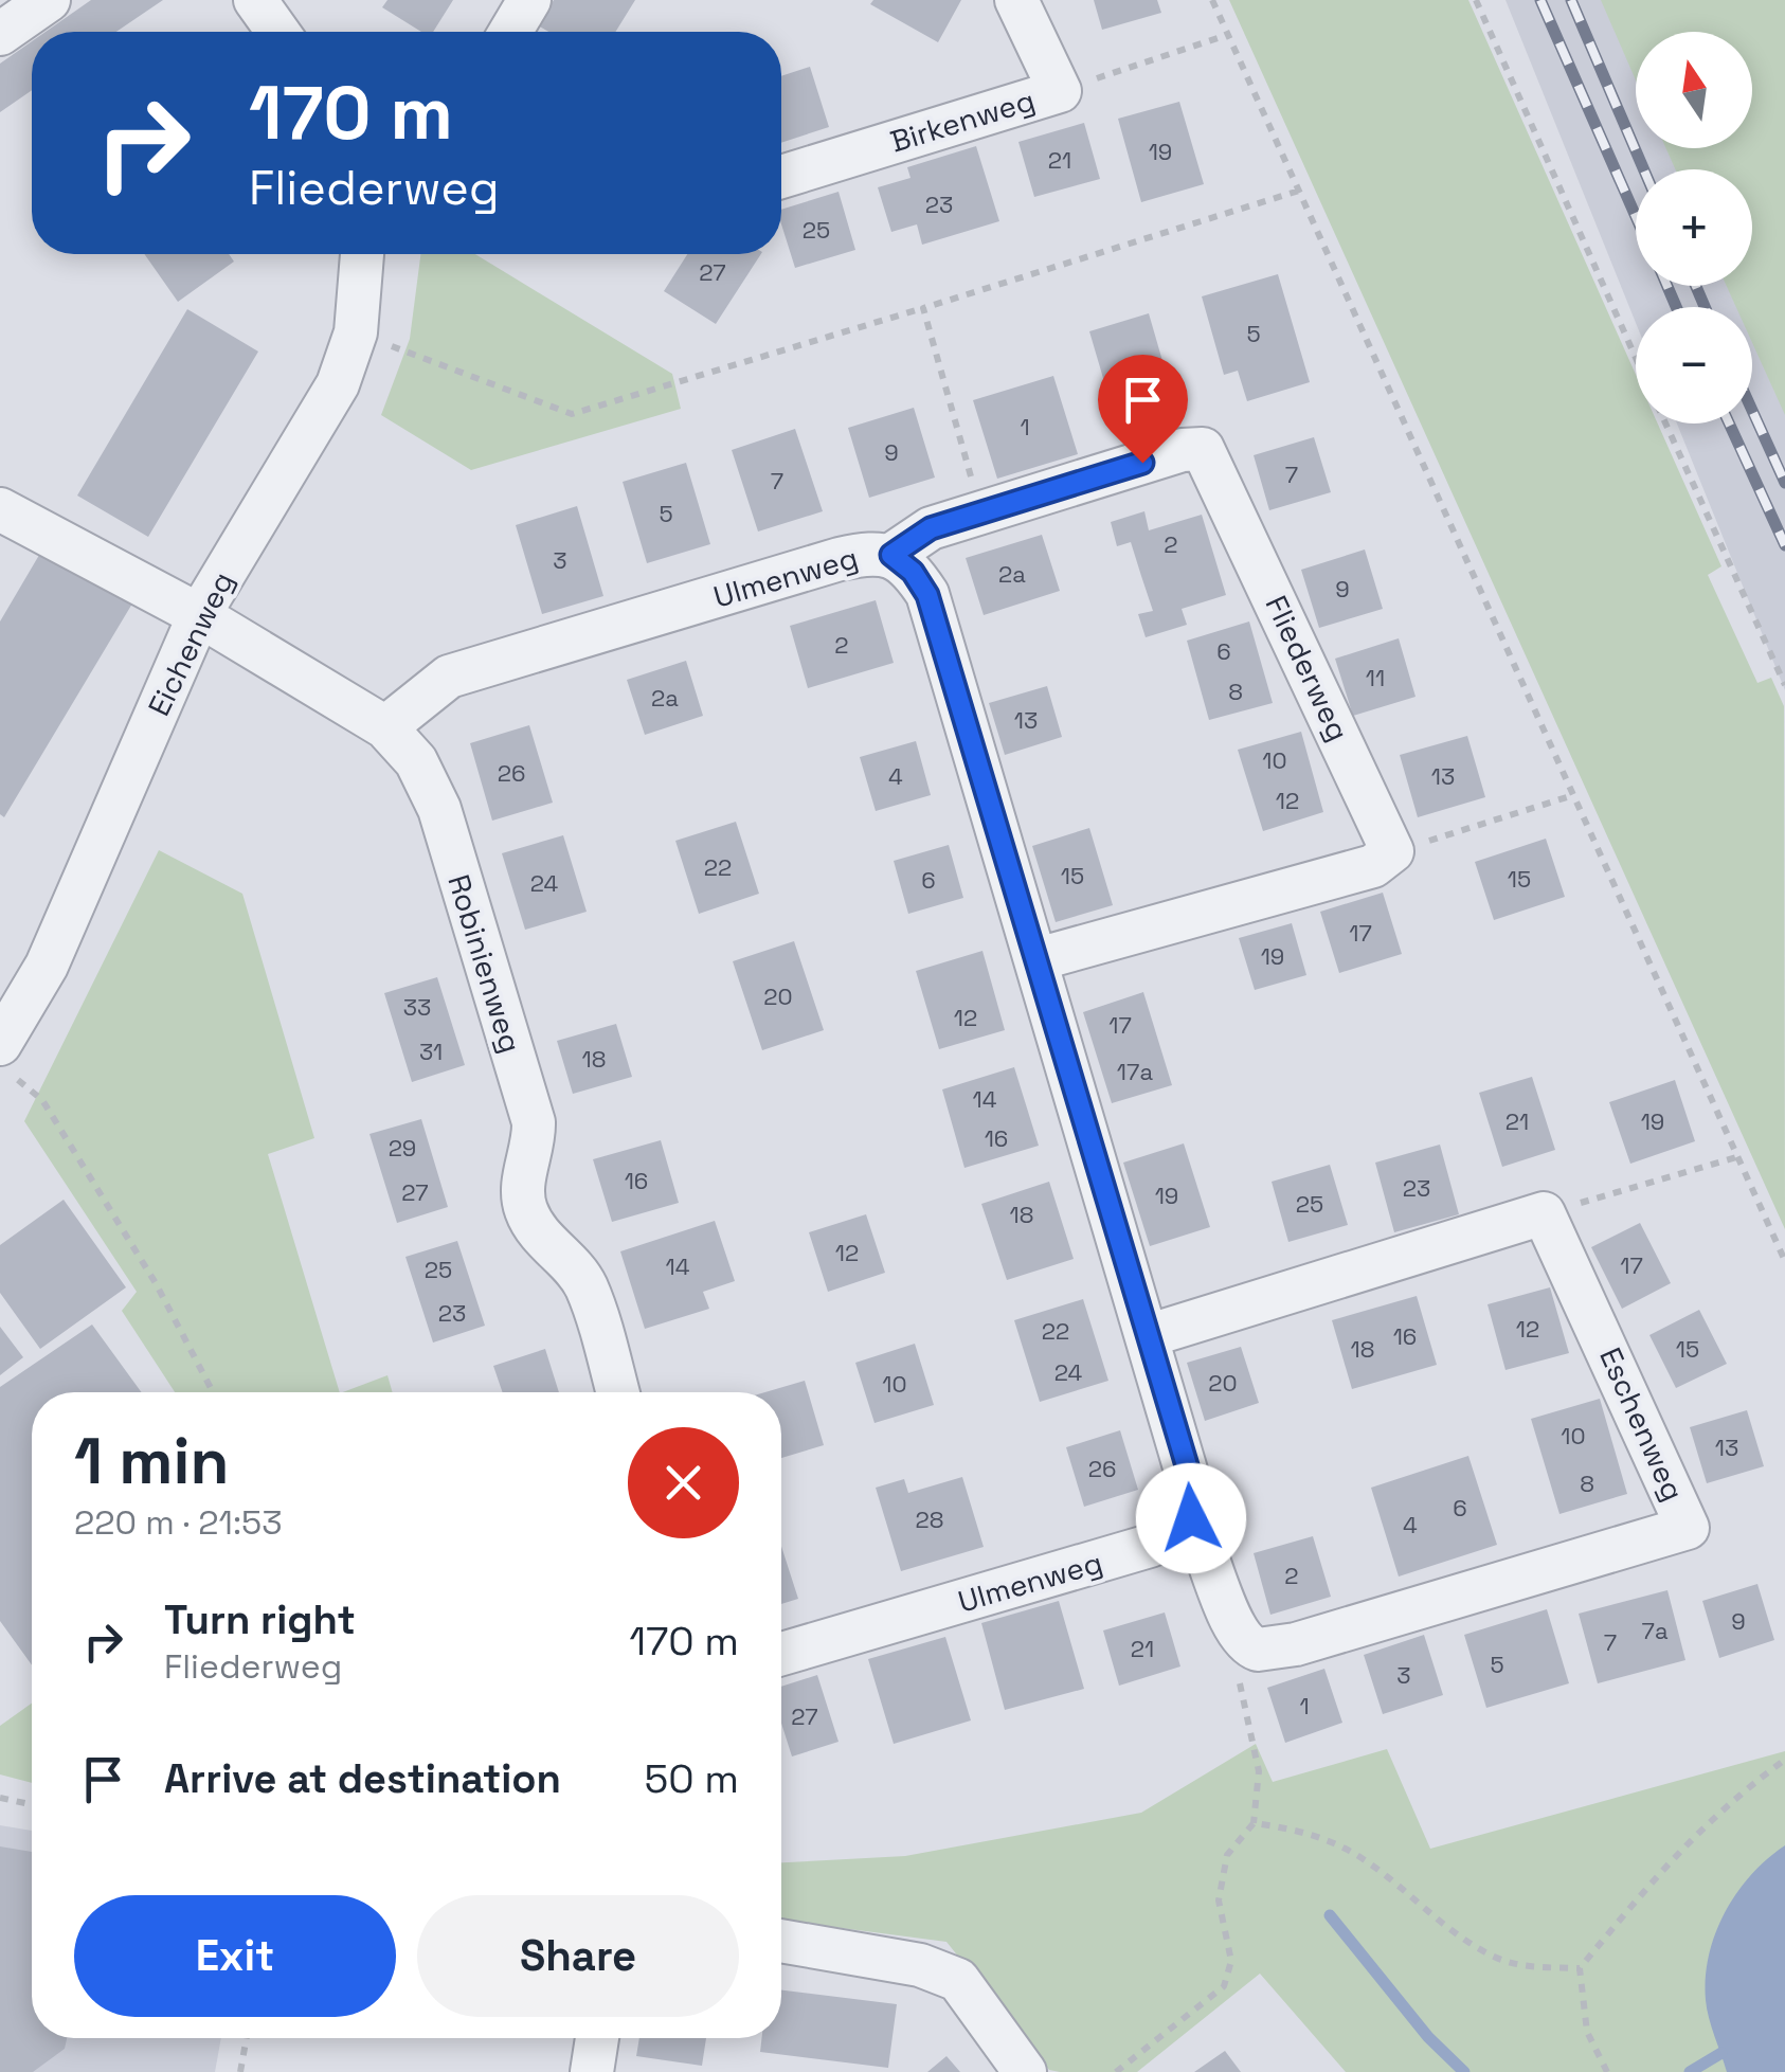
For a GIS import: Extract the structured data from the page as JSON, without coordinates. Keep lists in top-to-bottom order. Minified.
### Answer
{"streets":{"street":["Birkenweg","Ulmenweg","Eichenweg","Fliederweg","Robinienweg","Eschenweg"]},"crossings":[["Ulmenweg","Fliederweg"],["Ulmenweg","Robinienweg"],["Eichenweg","Robinienweg"]],"house_numbers":["19","21","23","25","27","5","1","9","7","7","5","2","3","2a","9","2","6","11","8","2a","13","10","26","4","13","12","22","15","15","6","24","17","19","20","33","12","17","31","18","17a","14","21","19","16","29","16","23","27","19","25","18","12","17","14","25","23","12","22","16","18","15","24","20","10","10","13","26","8","6","28","4","2","9","7a","7","21","5","3","1","27"],"north":"top","page":{"map_buttons":["+","−"],"turn":["170 m","Fliederweg"],"heading":["1 min","220 m · 21:53"],"list":[{"name":"Turn right","note":"Fliederweg","value":"170 m"},{"name":"Arrive at destination","value":"50 m"}],"buttons":["Exit","Share"]}}
